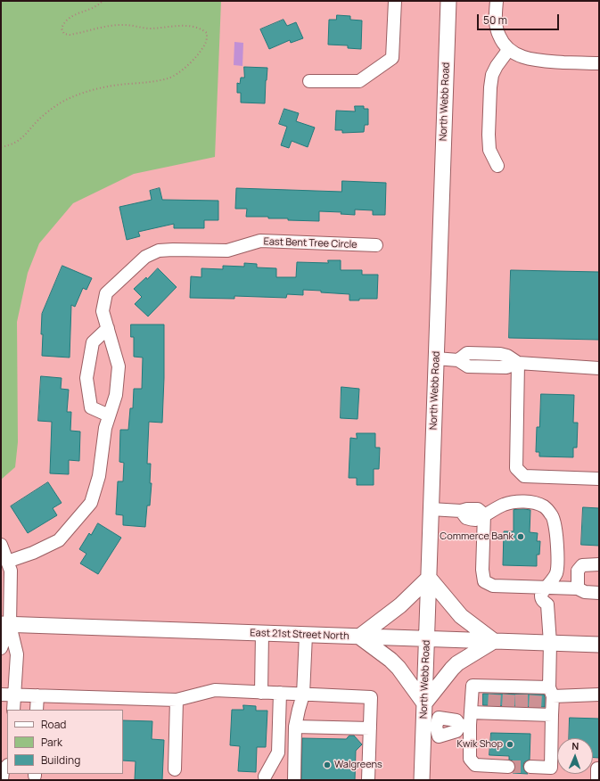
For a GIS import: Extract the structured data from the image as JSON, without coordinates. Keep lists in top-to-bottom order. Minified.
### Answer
{"streets":{"main road":["North Webb Road","East 21st Street North"],"street":["East Bent Tree Circle"]},"crossings":[["North Webb Road","East 21st Street North"]],"places":["Commerce Bank","Kwik Shop","Walgreens"],"legend":["Road","Park","Building"],"scale_bar":"50 m","north":"top"}
